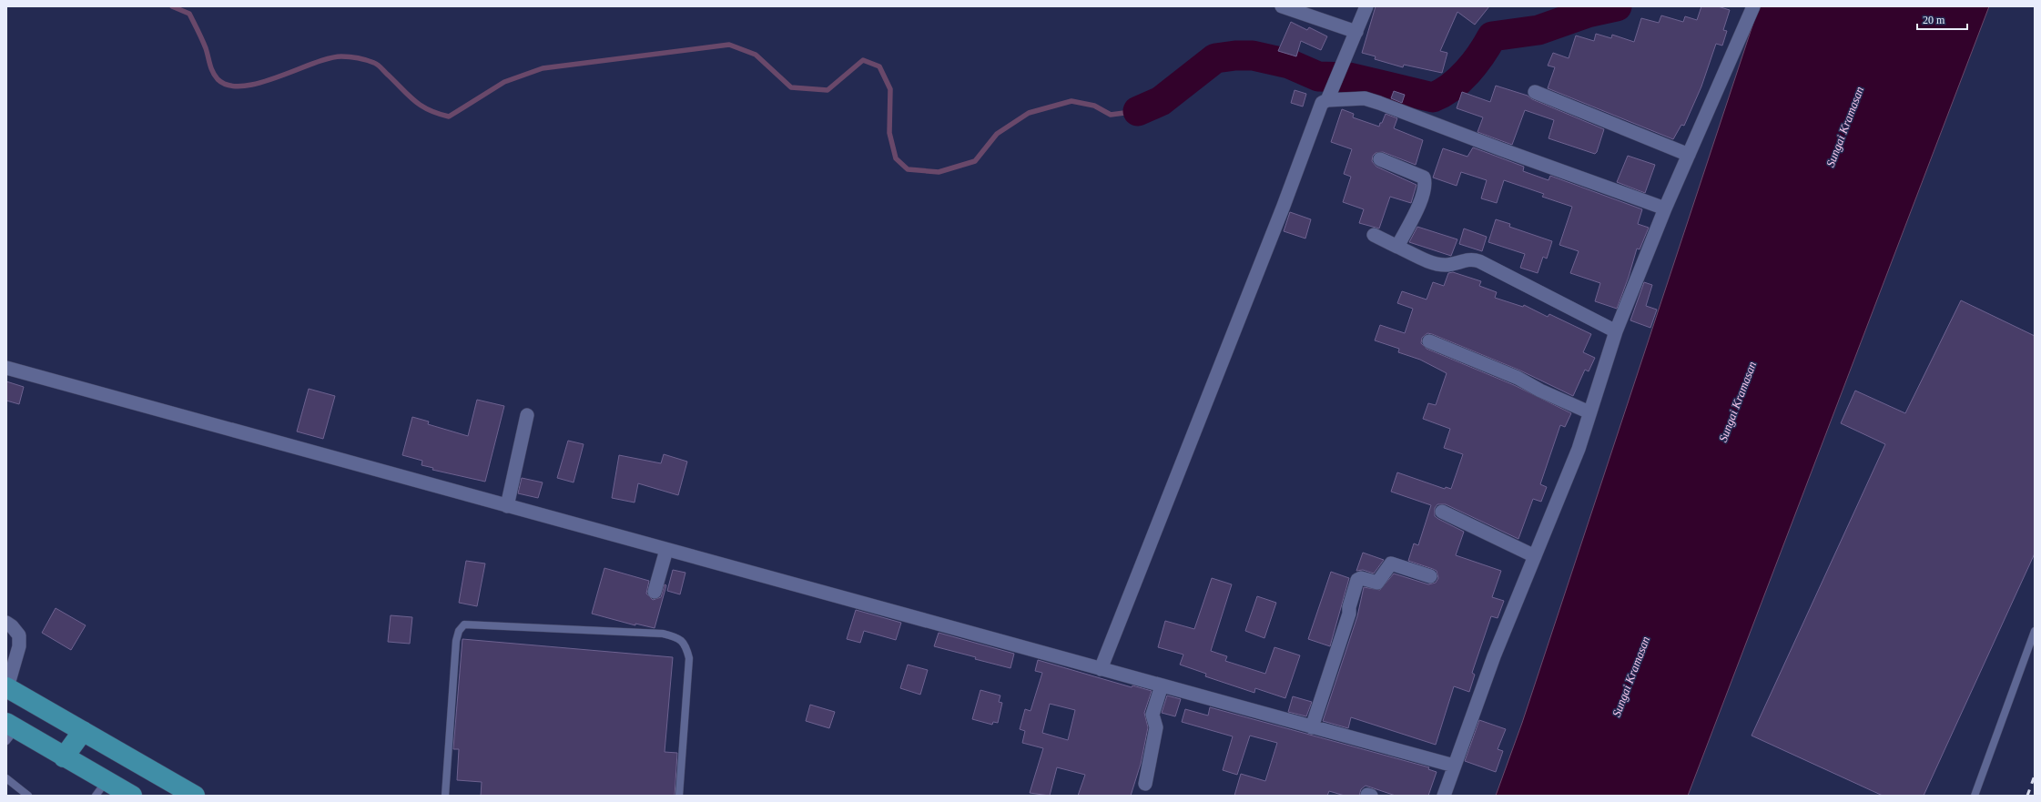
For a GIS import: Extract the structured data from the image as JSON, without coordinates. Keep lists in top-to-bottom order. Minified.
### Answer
{"water":["Sungai Kramasan"],"scale_bar":"20 m"}
